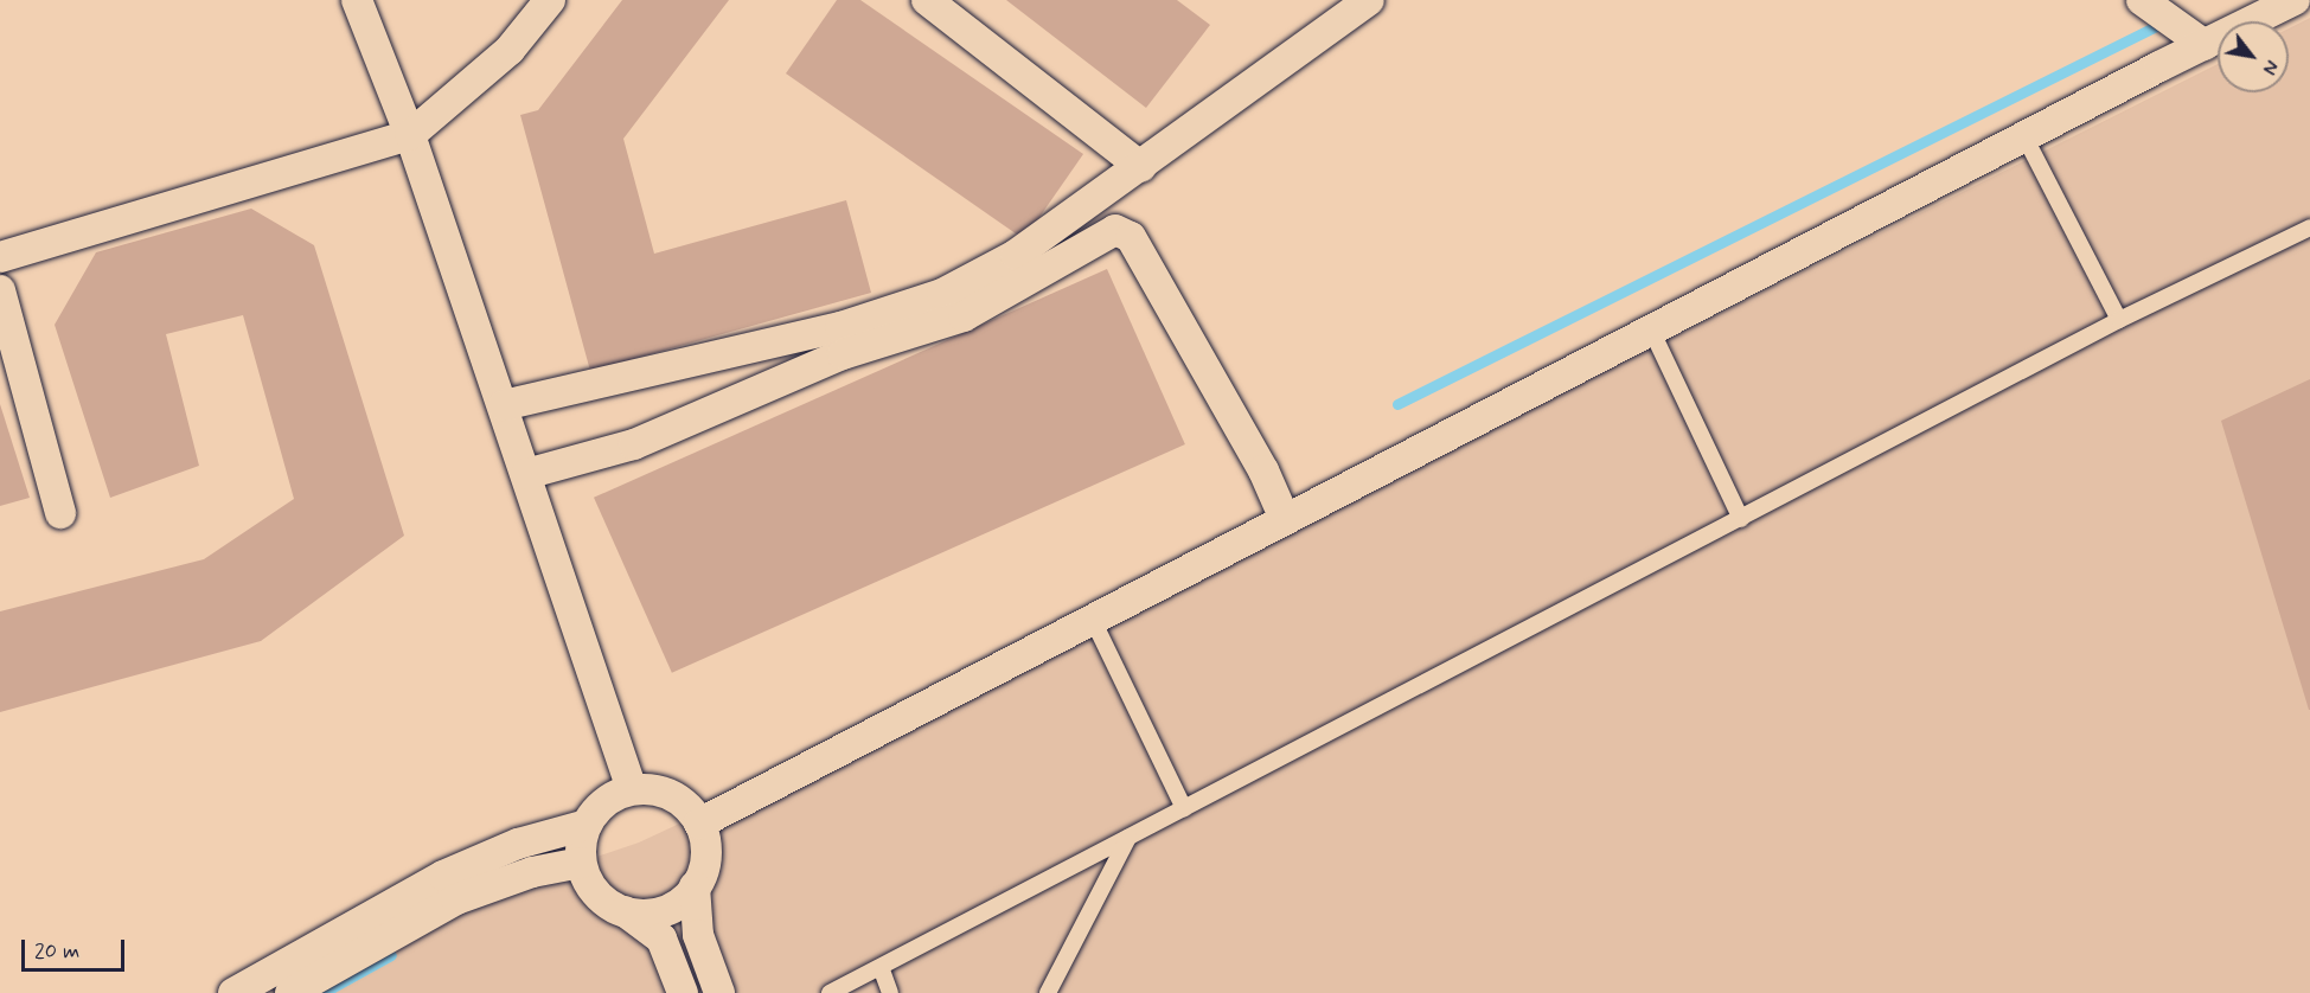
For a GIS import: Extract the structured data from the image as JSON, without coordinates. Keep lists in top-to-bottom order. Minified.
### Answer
{"scale_bar":"20 m","north":"bottom right"}
